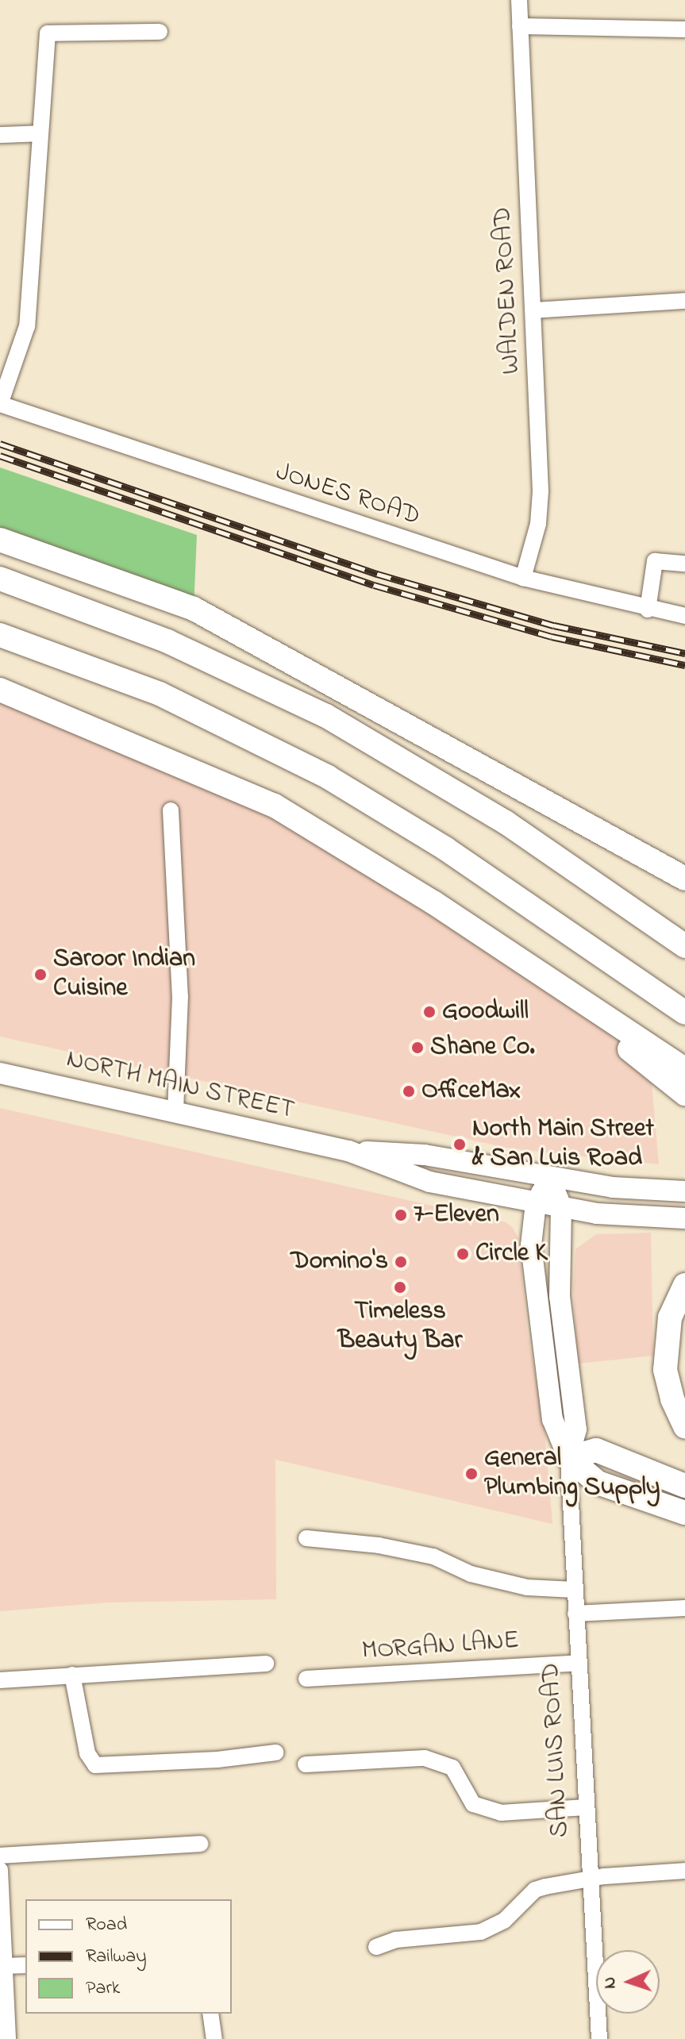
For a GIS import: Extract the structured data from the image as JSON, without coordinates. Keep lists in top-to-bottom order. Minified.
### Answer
{"streets":{"main road":["NORTH MAIN STREET","SAN LUIS ROAD"],"street":["WALDEN ROAD","JONES ROAD","MORGAN LANE"]},"crossings":[["WALDEN ROAD","JONES ROAD"],["NORTH MAIN STREET","SAN LUIS ROAD"],["MORGAN LANE","SAN LUIS ROAD"]],"places":["Saroor Indian Cuisine","Goodwill","Shane Co.","OfficeMax","North Main Street & San Luis Road","7-Eleven","Circle K","Domino's","Timeless Beauty Bar","General Plumbing Supply"],"legend":["Road","Railway","Park"],"north":"left"}
